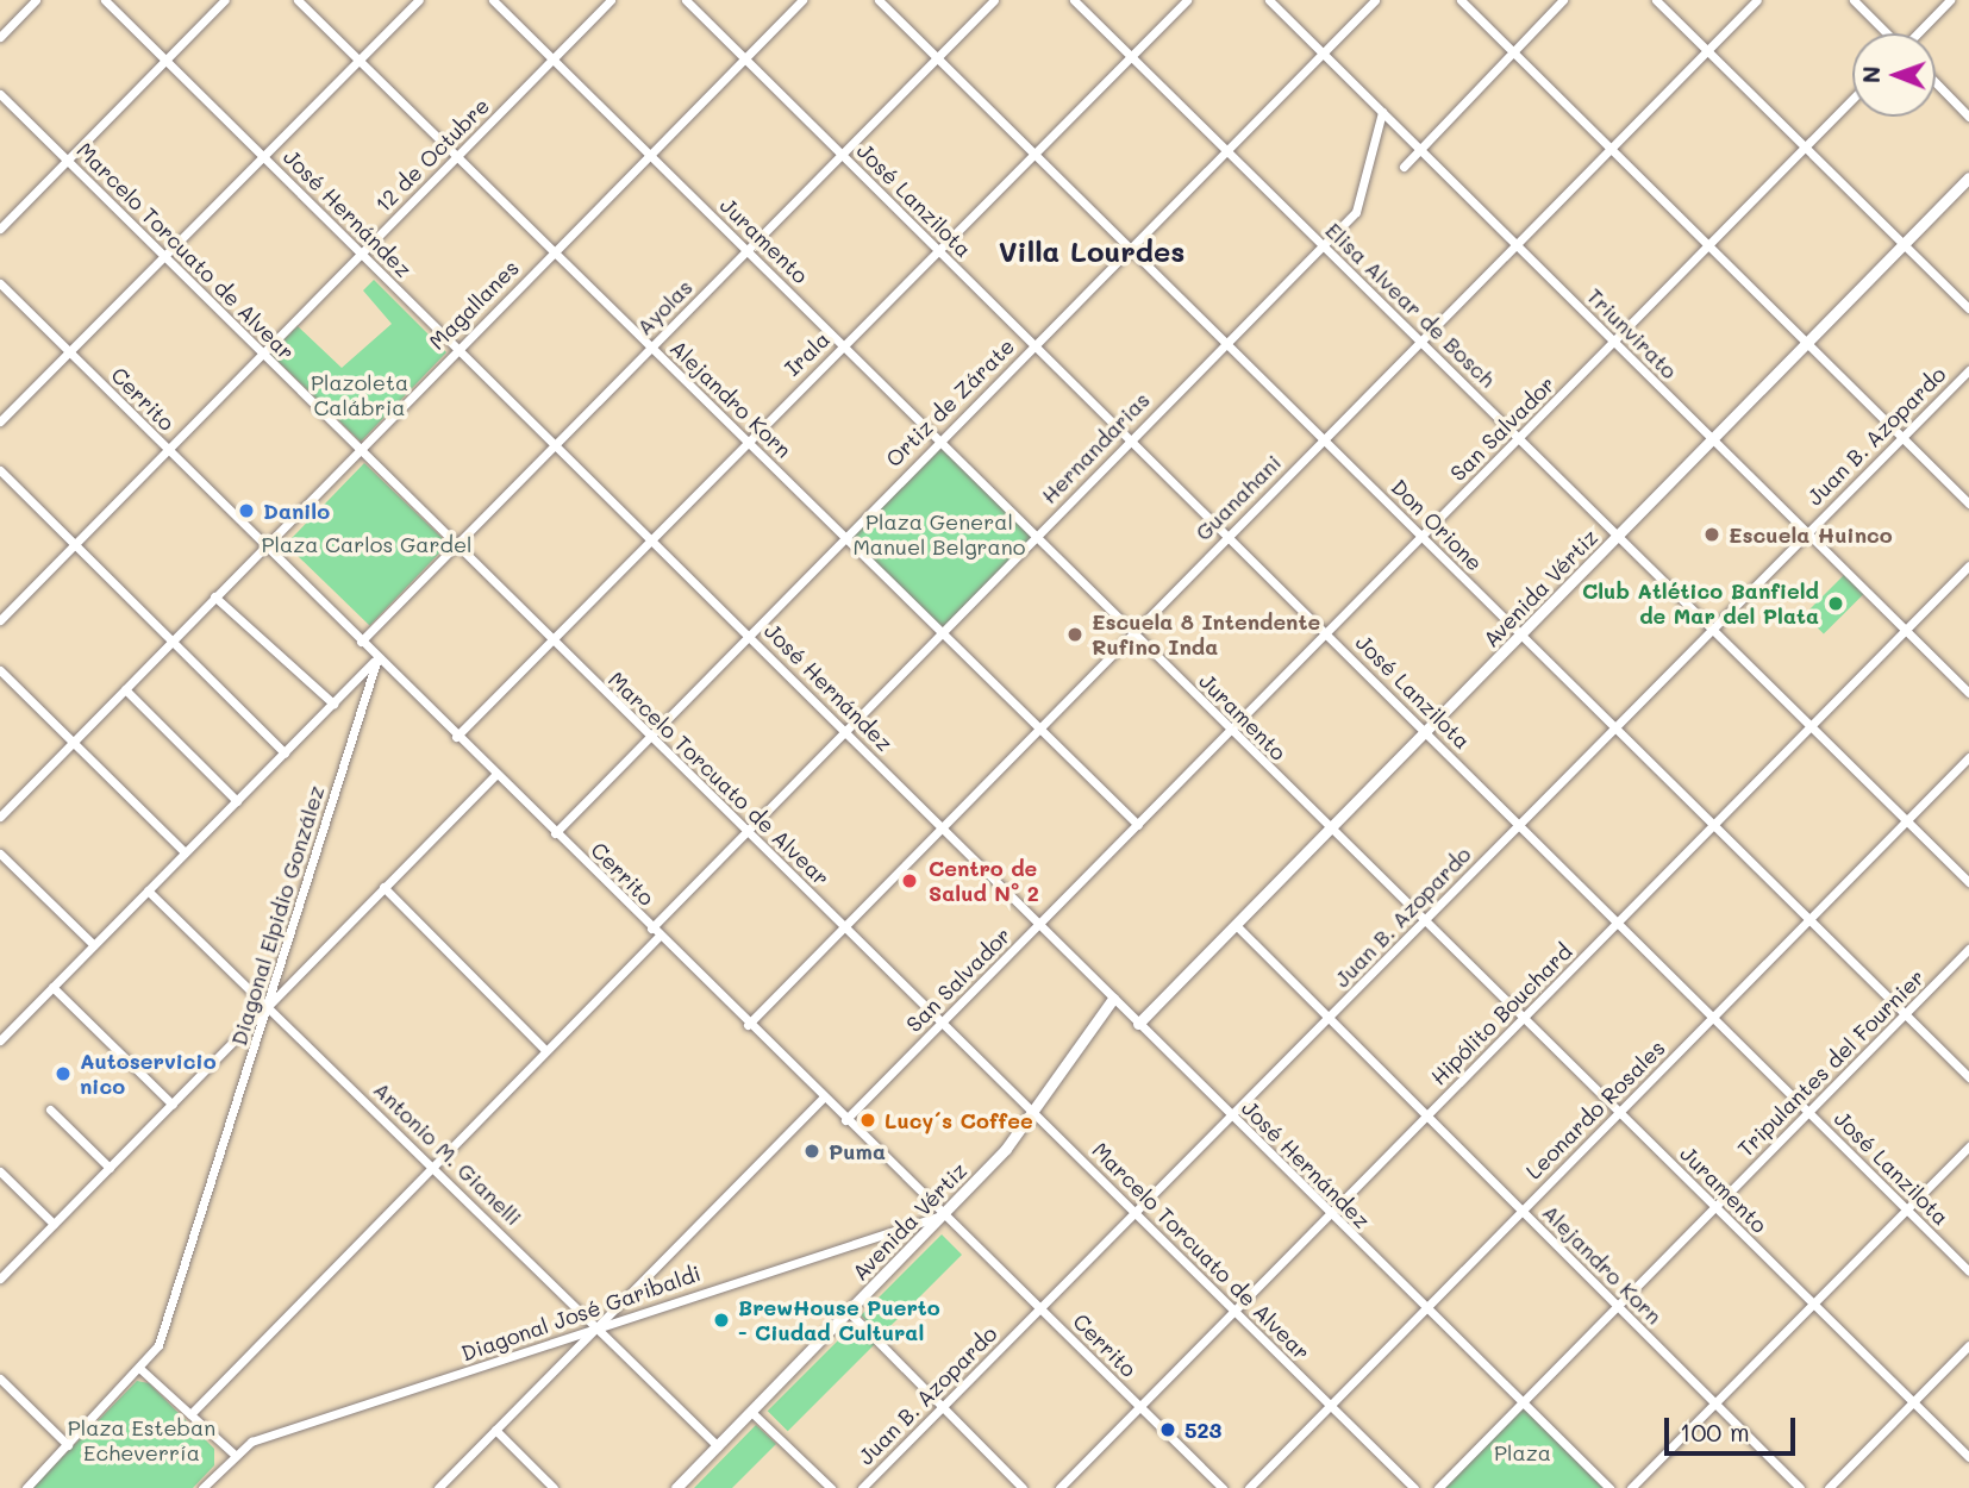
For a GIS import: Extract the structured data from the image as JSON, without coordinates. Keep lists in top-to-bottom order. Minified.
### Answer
{"streets":{"street":["12 de Octubre","José Lanzilota","José Hernández","Juramento","Marcelo Torcuato de Alvear","Magallanes","Elisa Alvear de Bosch","Ayolas","Triunvirato","Irala","Cerrito","Alejandro Korn","Ortiz de Zárate","San Salvador","Juan B. Azopardo","Hernandarias","Guanahani","Don Orione","Avenida Vértiz","Diagonal Elpidio González","Hipólito Bouchard","Tripulantes del Fournier","Leonardo Rosales","Antonio M. Gianelli","Diagonal José Garibaldi"]},"crossings":[["12 de Octubre","José Hernández"],["12 de Octubre","Juramento"],["12 de Octubre","Marcelo Torcuato de Alvear"],["12 de Octubre","Cerrito"],["12 de Octubre","Alejandro Korn"],["José Lanzilota","Magallanes"],["José Lanzilota","Ayolas"],["José Lanzilota","Irala"],["José Lanzilota","Ortiz de Zárate"],["José Lanzilota","San Salvador"],["José Lanzilota","Juan B. Azopardo"],["José Lanzilota","Hernandarias"],["José Lanzilota","Guanahani"],["José Lanzilota","Avenida Vértiz"],["José Lanzilota","Hipólito Bouchard"],["José Lanzilota","Tripulantes del Fournier"],["José Lanzilota","Leonardo Rosales"],["José Hernández","Magallanes"],["José Hernández","Ayolas"],["José Hernández","Irala"],["José Hernández","Ortiz de Zárate"],["José Hernández","San Salvador"],["José Hernández","Juan B. Azopardo"],["José Hernández","Hernandarias"],["José Hernández","Guanahani"],["José Hernández","Avenida Vértiz"],["José Hernández","Hipólito Bouchard"],["José Hernández","Tripulantes del Fournier"],["José Hernández","Leonardo Rosales"],["Juramento","Magallanes"],["Juramento","Ayolas"],["Juramento","Irala"],["Juramento","Ortiz de Zárate"],["Juramento","San Salvador"],["Juramento","Juan B. Azopardo"],["Juramento","Hernandarias"],["Juramento","Guanahani"],["Juramento","Avenida Vértiz"],["Juramento","Hipólito Bouchard"],["Juramento","Tripulantes del Fournier"],["Juramento","Leonardo Rosales"],["Marcelo Torcuato de Alvear","Magallanes"],["Marcelo Torcuato de Alvear","Ayolas"],["Marcelo Torcuato de Alvear","Irala"],["Marcelo Torcuato de Alvear","Ortiz de Zárate"],["Marcelo Torcuato de Alvear","San Salvador"],["Marcelo Torcuato de Alvear","Juan B. Azopardo"],["Marcelo Torcuato de Alvear","Hernandarias"],["Marcelo Torcuato de Alvear","Guanahani"],["Marcelo Torcuato de Alvear","Avenida Vértiz"],["Marcelo Torcuato de Alvear","Hipólito Bouchard"],["Marcelo Torcuato de Alvear","Leonardo Rosales"],["Magallanes","Cerrito"],["Magallanes","Alejandro Korn"],["Elisa Alvear de Bosch","Irala"],["Elisa Alvear de Bosch","Ortiz de Zárate"],["Elisa Alvear de Bosch","San Salvador"],["Elisa Alvear de Bosch","Juan B. Azopardo"],["Elisa Alvear de Bosch","Hernandarias"],["Elisa Alvear de Bosch","Guanahani"],["Elisa Alvear de Bosch","Avenida Vértiz"],["Elisa Alvear de Bosch","Hipólito Bouchard"],["Elisa Alvear de Bosch","Leonardo Rosales"],["Ayolas","Cerrito"],["Ayolas","Alejandro Korn"],["Ayolas","Don Orione"],["Triunvirato","Ortiz de Zárate"],["Triunvirato","San Salvador"],["Triunvirato","Juan B. Azopardo"],["Triunvirato","Hernandarias"],["Triunvirato","Guanahani"],["Triunvirato","Avenida Vértiz"],["Triunvirato","Hipólito Bouchard"],["Irala","Cerrito"],["Irala","Alejandro Korn"],["Irala","Don Orione"],["Cerrito","Ortiz de Zárate"],["Cerrito","San Salvador"],["Cerrito","Juan B. Azopardo"],["Cerrito","Hernandarias"],["Cerrito","Guanahani"],["Cerrito","Avenida Vértiz"],["Cerrito","Diagonal Elpidio González"],["Cerrito","Hipólito Bouchard"],["Cerrito","Diagonal José Garibaldi"],["Alejandro Korn","Ortiz de Zárate"],["Alejandro Korn","San Salvador"],["Alejandro Korn","Juan B. Azopardo"],["Alejandro Korn","Hernandarias"],["Alejandro Korn","Guanahani"],["Alejandro Korn","Avenida Vértiz"],["Alejandro Korn","Hipólito Bouchard"],["Alejandro Korn","Tripulantes del Fournier"],["Alejandro Korn","Leonardo Rosales"],["Ortiz de Zárate","Don Orione"],["San Salvador","Don Orione"],["Juan B. Azopardo","Don Orione"],["Hernandarias","Don Orione"],["Guanahani","Don Orione"],["Don Orione","Avenida Vértiz"],["Don Orione","Hipólito Bouchard"],["Don Orione","Tripulantes del Fournier"],["Don Orione","Leonardo Rosales"],["Avenida Vértiz","Antonio M. Gianelli"],["Avenida Vértiz","Diagonal José Garibaldi"],["Diagonal Elpidio González","Antonio M. Gianelli"],["Antonio M. Gianelli","Diagonal José Garibaldi"]],"districts":["Villa Lourdes"],"parks":["Plazoleta Calábria","Plaza General Manuel Belgrano","Plaza Carlos Gardel","Plaza Esteban Echeverría","Plaza"],"places":["Danilo","Escuela Huinco","Club Atlético Banfield de Mar del Plata","Escuela 8 Intendente Rufino Inda","Centro de Salud N° 2","Autoservicio nico","Lucy´s Coffee","Puma","BrewHouse Puerto - Ciudad Cultural","523"],"scale_bar":"100 m","north":"left"}
